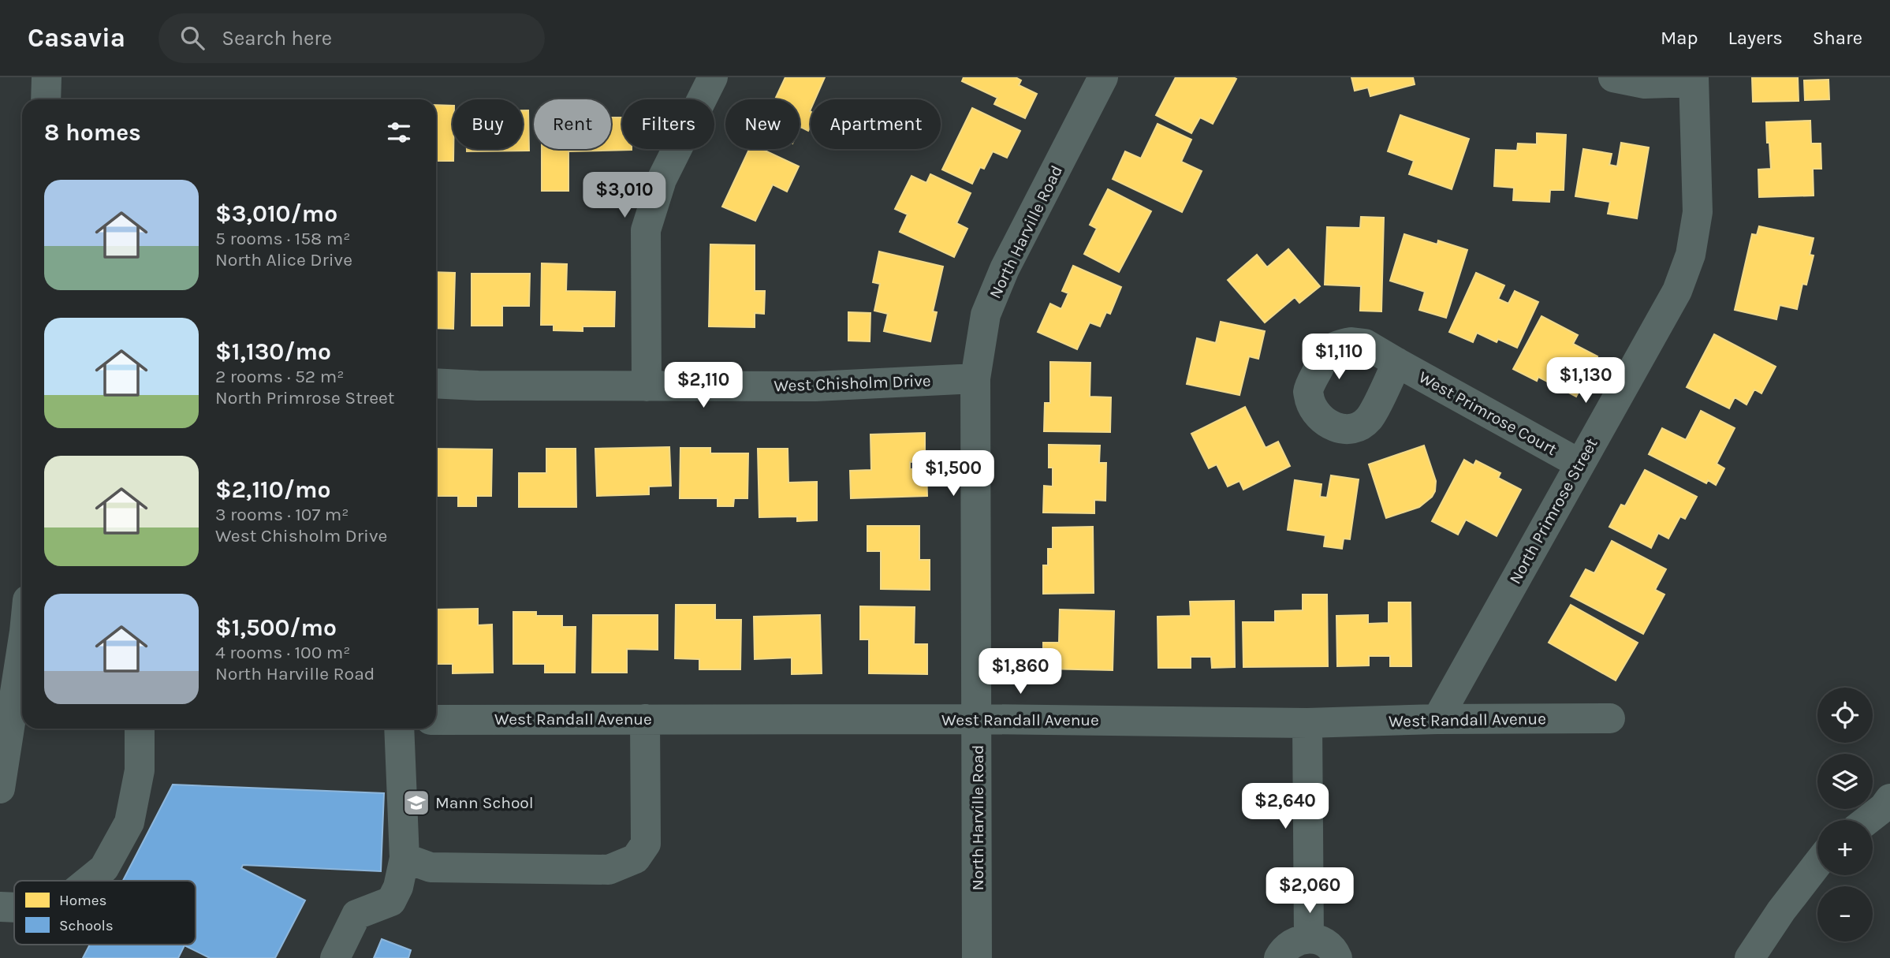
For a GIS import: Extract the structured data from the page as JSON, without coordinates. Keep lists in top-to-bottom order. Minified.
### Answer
{"streets":{"street":["North Harville Road","West Chisholm Drive","West Primrose Court","North Primrose Street","West Randall Avenue"]},"crossings":[["North Harville Road","West Chisholm Drive"],["North Harville Road","West Randall Avenue"],["West Primrose Court","North Primrose Street"],["North Primrose Street","West Randall Avenue"]],"places":{"school or university":["Mann School"]},"legend":["Homes","Schools"],"page":{"header":"Casavia","search":"Search here","nav":["Map","Layers","Share"],"chip":["Buy","Rent","Filters","New","Apartment"],"heading":"8 homes","list":[{"name":"$3,010/mo","note":"5 rooms · 158 m² · North Alice Drive"},{"name":"$1,130/mo","note":"2 rooms · 52 m² · North Primrose Street"},{"name":"$2,110/mo","note":"3 rooms · 107 m² · West Chisholm Drive"},{"name":"$1,500/mo","note":"4 rooms · 100 m² · North Harville Road"}],"price":["$3,010","$1,110","$1,130","$2,110","$1,500","$1,860","$2,640","$2,060"],"map_buttons":["+","−"]}}
